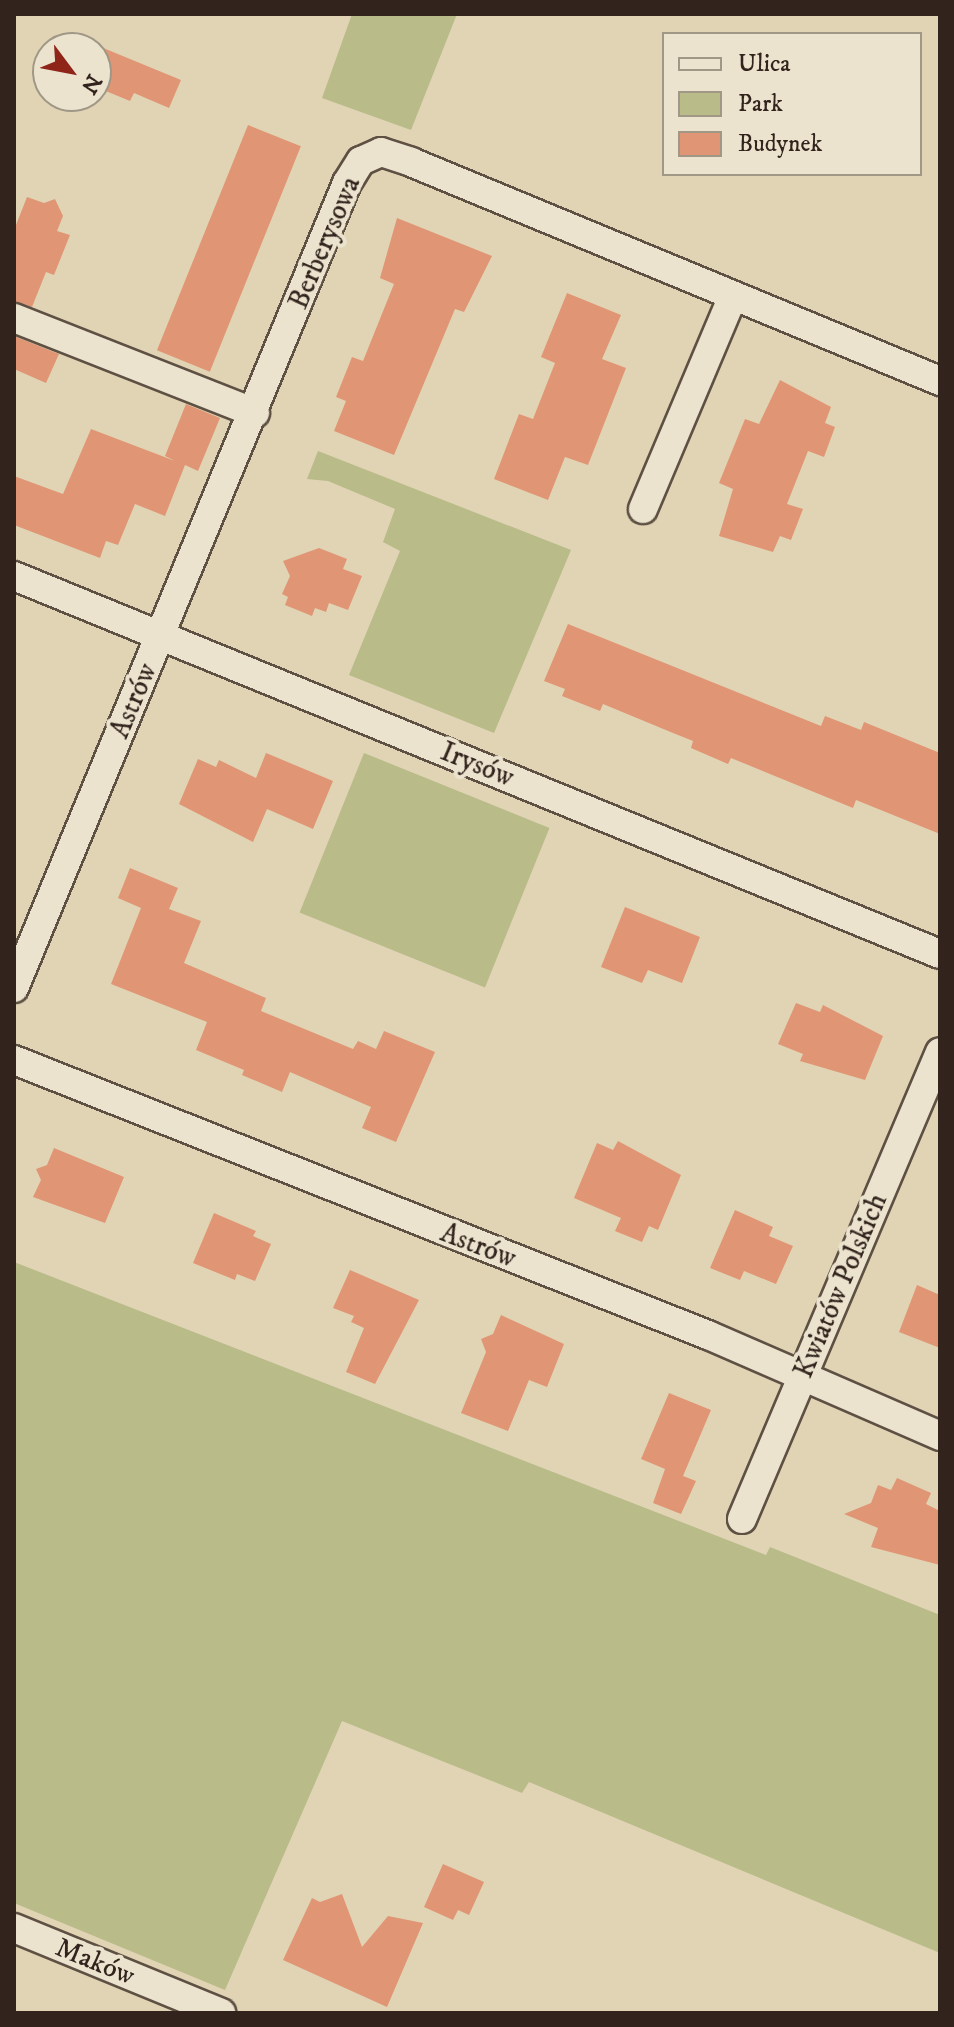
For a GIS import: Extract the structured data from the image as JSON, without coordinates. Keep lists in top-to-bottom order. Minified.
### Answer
{"streets":{"street":["Berberysowa","Astrów","Irysów","Kwiatów Polskich","Maków"]},"crossings":[["Berberysowa","Astrów"],["Berberysowa","Irysów"],["Astrów","Irysów"],["Astrów","Kwiatów Polskich"]],"legend":["Ulica","Park","Budynek"],"north":"bottom right"}
